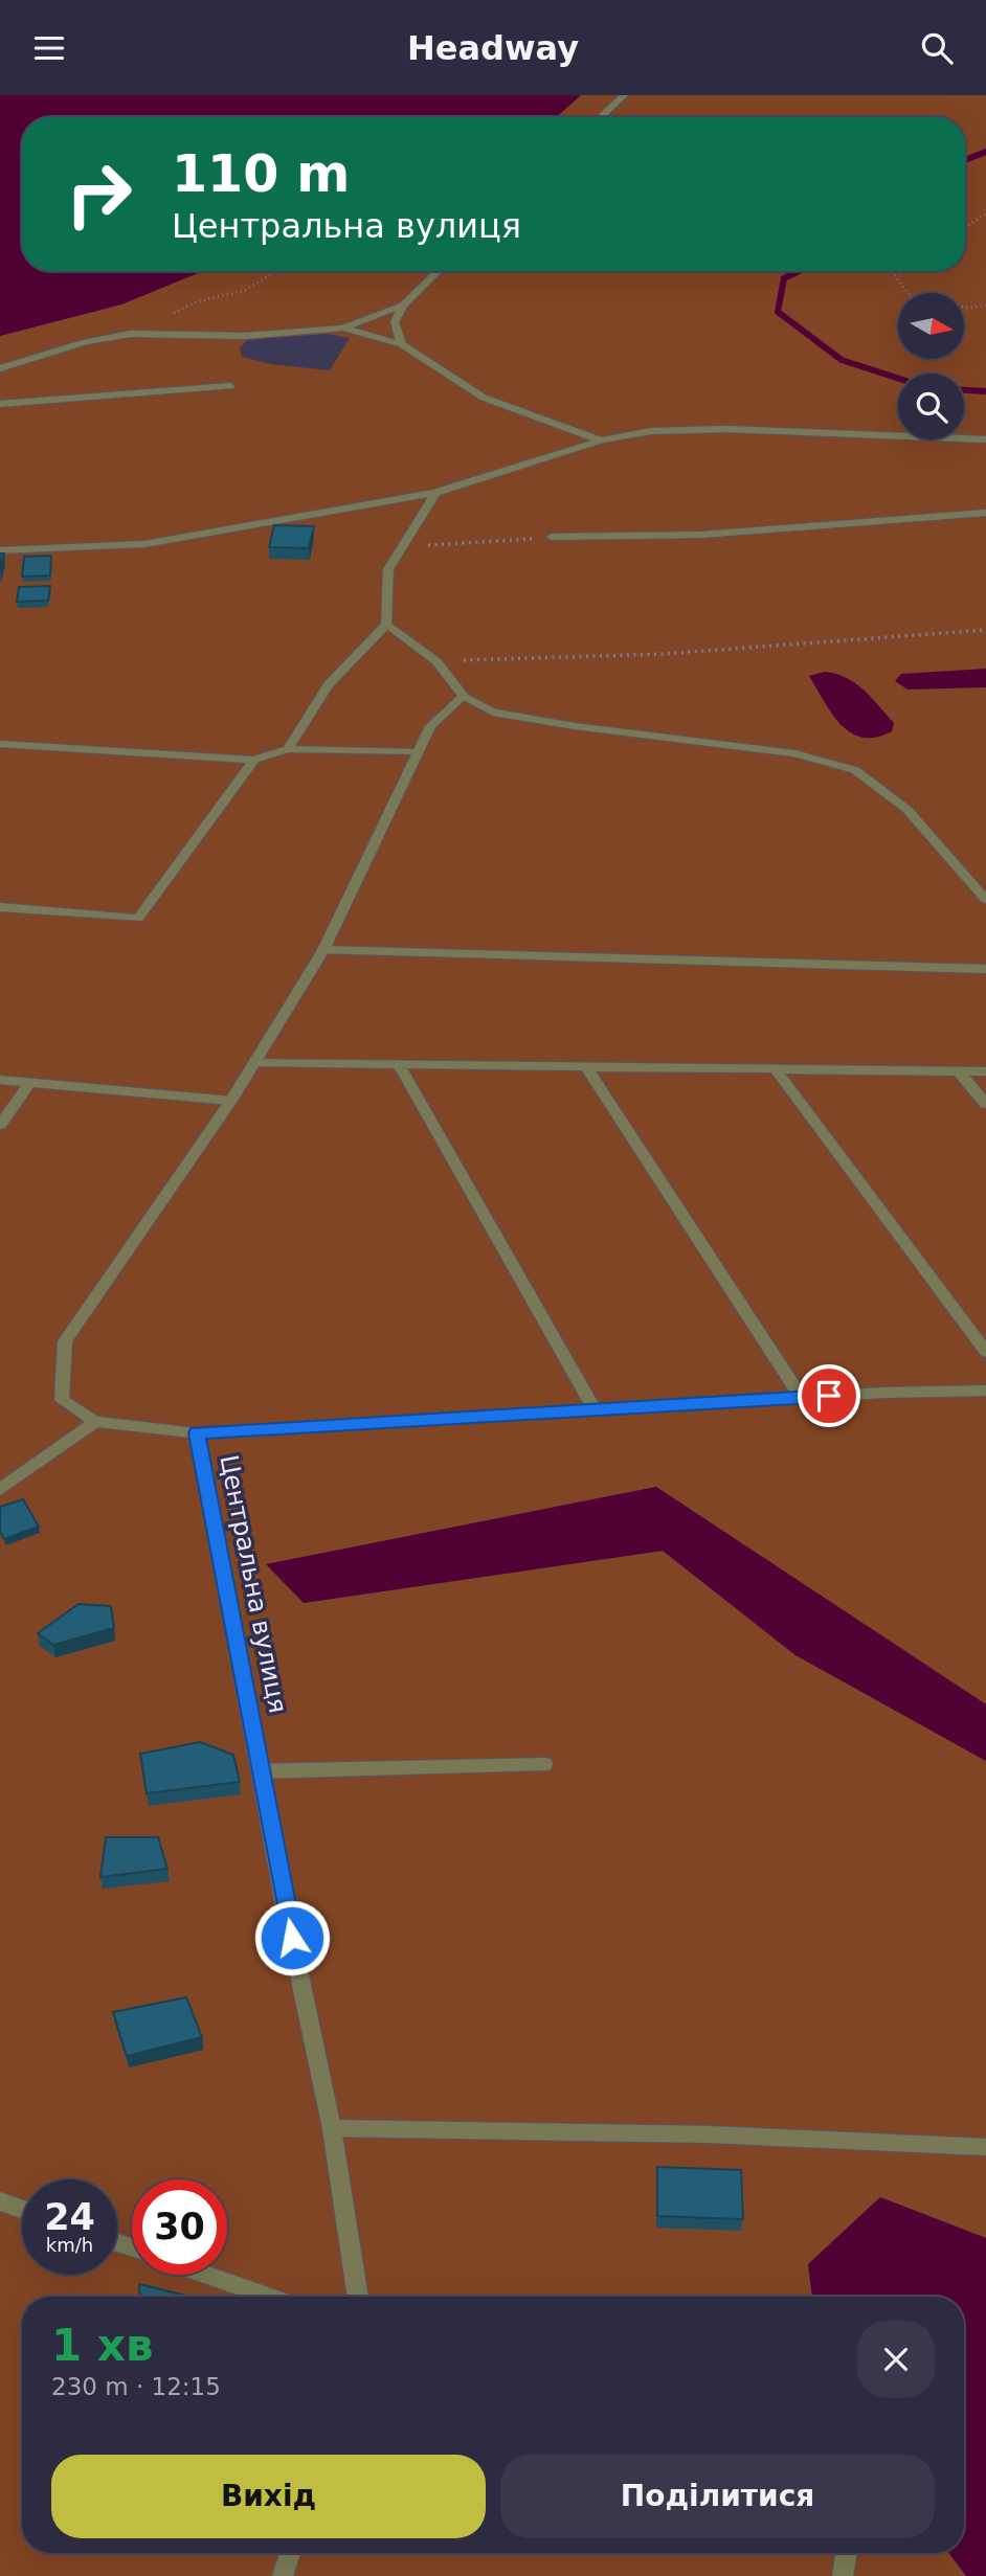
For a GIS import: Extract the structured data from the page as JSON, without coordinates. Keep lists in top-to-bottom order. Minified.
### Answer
{"streets":{"street":["Центральна вулиця"]},"north":"right","page":{"header":"Headway","turn":["110 m","Центральна вулиця"],"speed":"24 km/h","limit":"30","heading":["1 хв","230 m · 12:15"],"buttons":["Вихід","Поділитися"]}}
